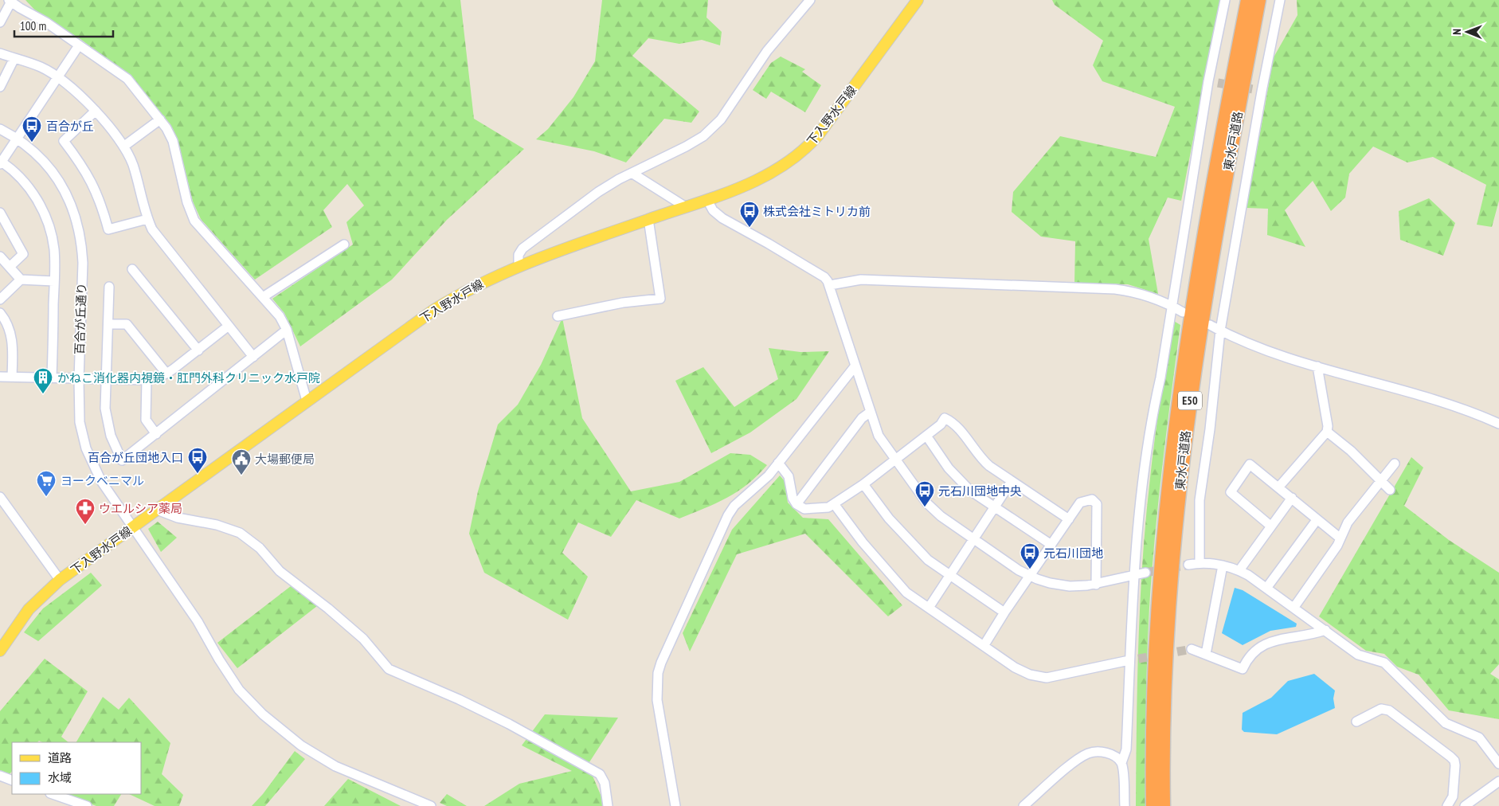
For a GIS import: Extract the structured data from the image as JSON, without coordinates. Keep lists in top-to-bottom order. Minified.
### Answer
{"streets":{"highway":["東水戸道路","E50"],"main road":["下入野水戸線"],"street":["百合が丘通り"]},"crossings":[["下入野水戸線","百合が丘通り"]],"places":{"bus stop":["百合が丘","株式会社ミトリカ前","百合が丘団地入口","元石川団地中央","元石川団地"],"building":["かねこ消化器内視鏡・肛門外科クリニック水戸院"],"public building":["大場郵便局"],"supermarket":["ヨークベニマル"],"pharmacy":["ウエルシア薬局"]},"legend":["道路","水域"],"scale_bar":"100 m","north":"left"}
